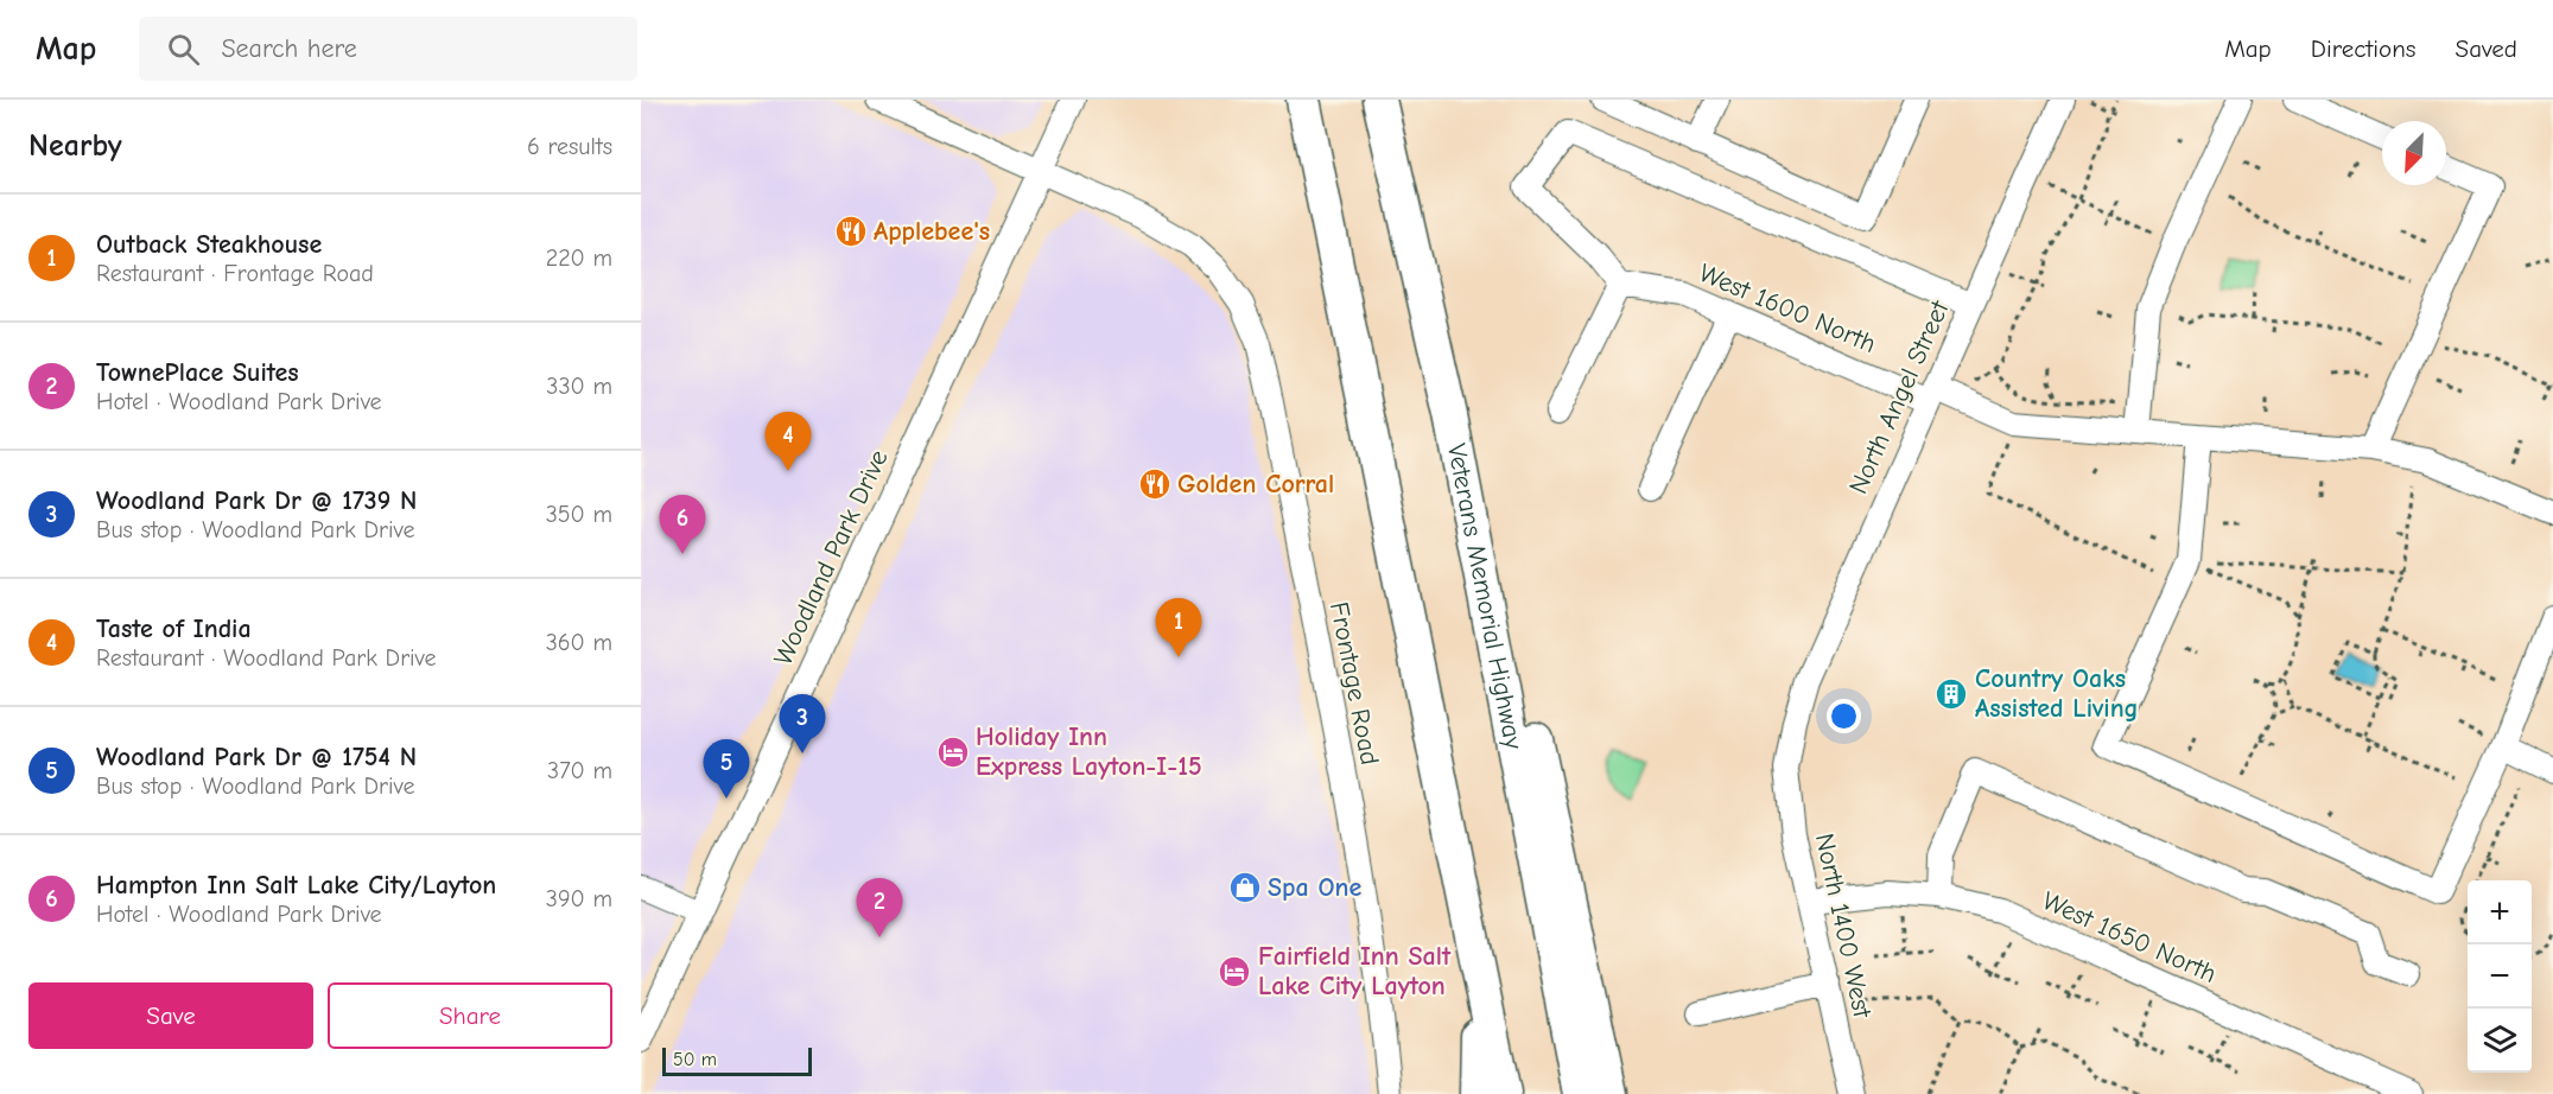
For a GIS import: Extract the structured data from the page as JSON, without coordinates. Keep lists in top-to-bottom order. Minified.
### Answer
{"streets":{"highway":["Veterans Memorial Highway"],"street":["West 1600 North","North Angel Street","Woodland Park Drive","Frontage Road","North 1400 West","West 1650 North"]},"crossings":[["West 1600 North","North Angel Street"],["North Angel Street","North 1400 West"],["Woodland Park Drive","Frontage Road"],["North 1400 West","West 1650 North"]],"places":{"restaurant":["Applebee's","Golden Corral"],"building":["Country Oaks Assisted Living"],"hotel":["Holiday Inn Express Layton-I-15","Fairfield Inn Salt Lake City Layton"],"shop":["Spa One"]},"scale_bar":"50 m","north":"bottom left","page":{"header":"Map","search":"Search here","nav":["Map","Directions","Saved"],"heading":["Nearby","6 results"],"list":[{"mark":"1","name":"Outback Steakhouse","note":"Restaurant · Frontage Road","value":"220 m"},{"mark":"2","name":"TownePlace Suites","note":"Hotel · Woodland Park Drive","value":"330 m"},{"mark":"3","name":"Woodland Park Dr @ 1739 N","note":"Bus stop · Woodland Park Drive","value":"350 m"},{"mark":"4","name":"Taste of India","note":"Restaurant · Woodland Park Drive","value":"360 m"},{"mark":"5","name":"Woodland Park Dr @ 1754 N","note":"Bus stop · Woodland Park Drive","value":"370 m"},{"mark":"6","name":"Hampton Inn Salt Lake City/Layton","note":"Hotel · Woodland Park Drive","value":"390 m"}],"pins":["4","6","1","3","5","2"],"map_buttons":["+","−"],"buttons":["Save","Share"],"scale":"50 m"}}
